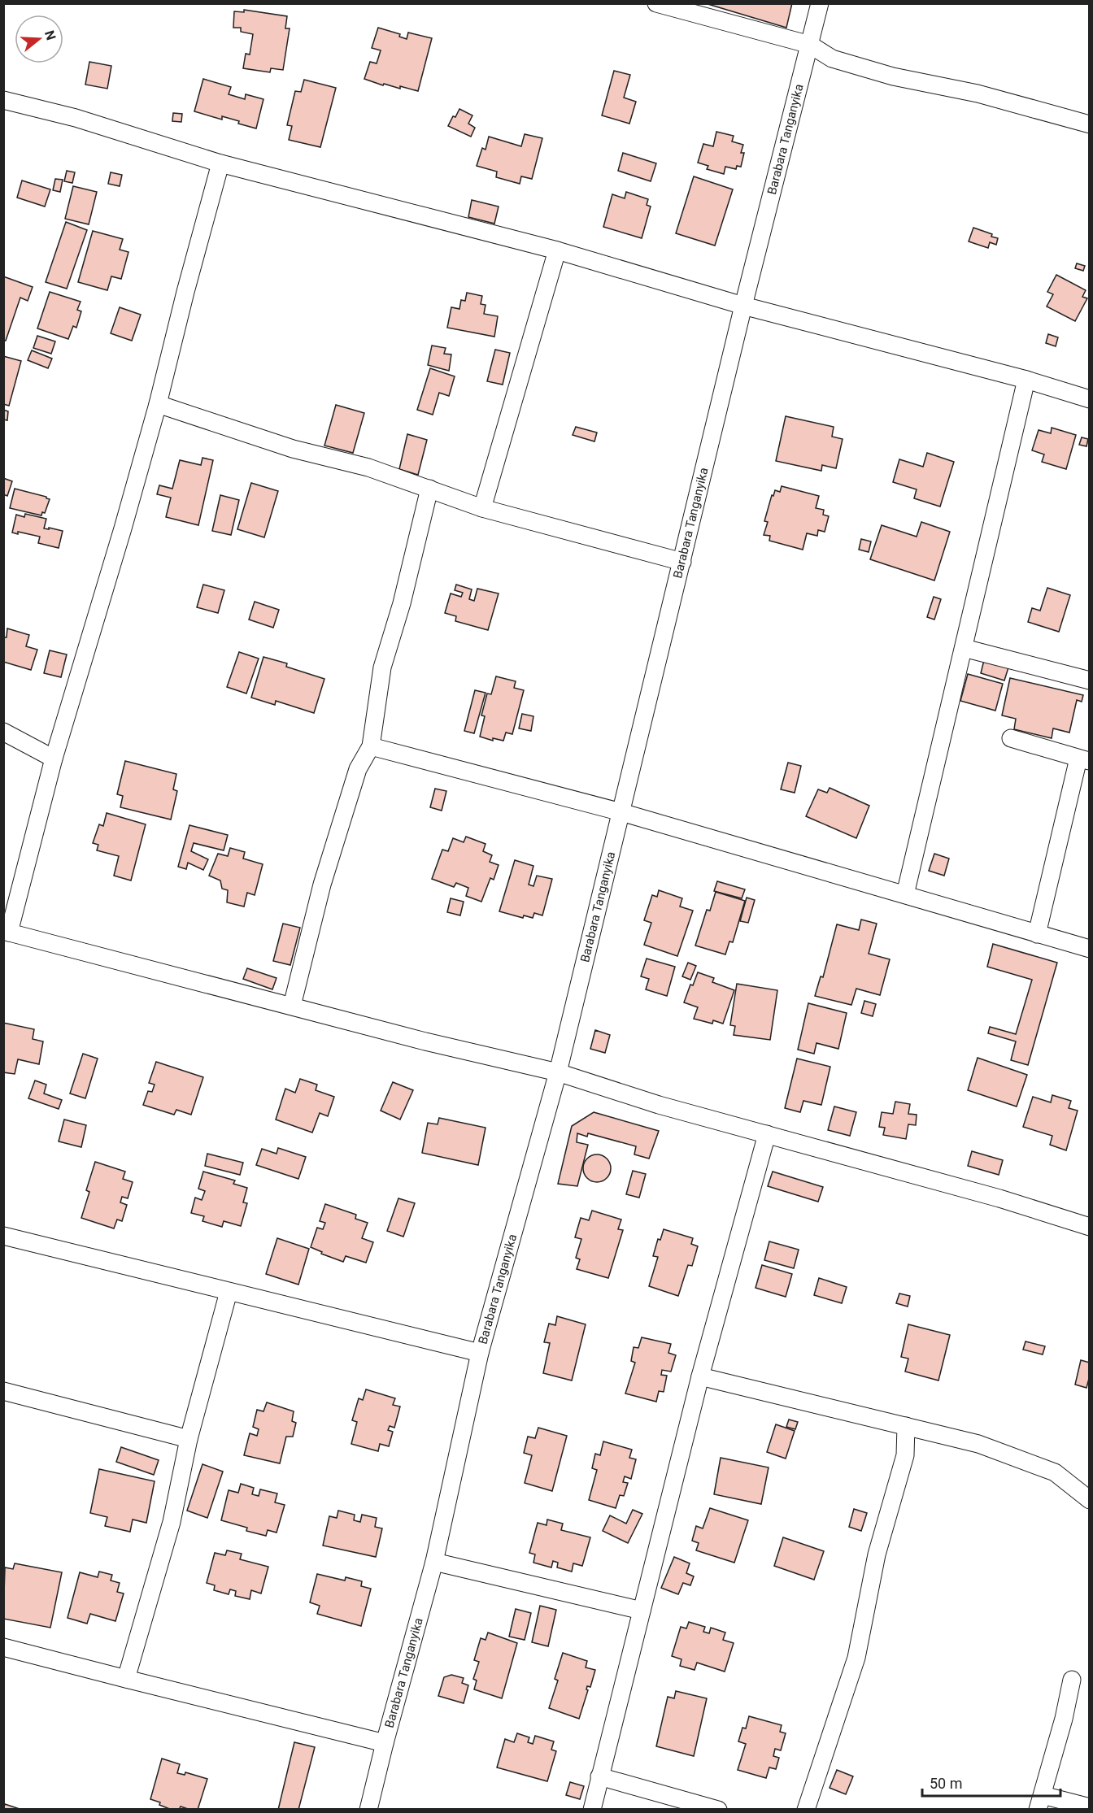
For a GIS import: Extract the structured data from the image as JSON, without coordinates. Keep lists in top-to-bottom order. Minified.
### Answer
{"streets":{"street":["Barabara Tanganyika"]},"scale_bar":"50 m","north":"right"}
